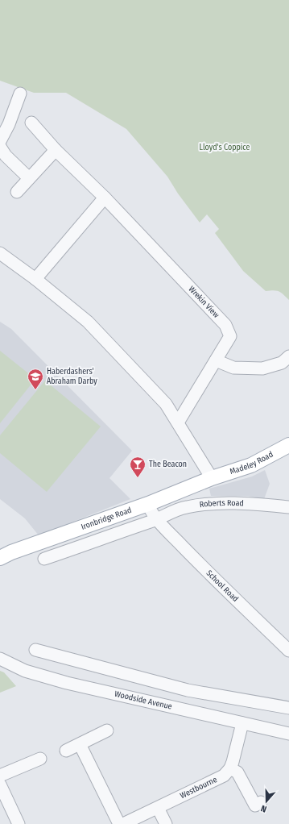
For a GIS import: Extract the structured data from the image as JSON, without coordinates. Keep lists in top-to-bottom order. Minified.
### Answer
{"streets":{"main road":["Madeley Road","Ironbridge Road"],"street":["Wrekin View","Roberts Road","School Road","Woodside Avenue","Westbourne"]},"crossings":[["Madeley Road","Ironbridge Road"],["Roberts Road","School Road"],["Ironbridge Road","School Road"]],"parks":["Lloyd's Coppice"],"places":{"school or university":["Haberdashers' Abraham Darby"],"bar":["The Beacon"]},"north":"bottom"}
